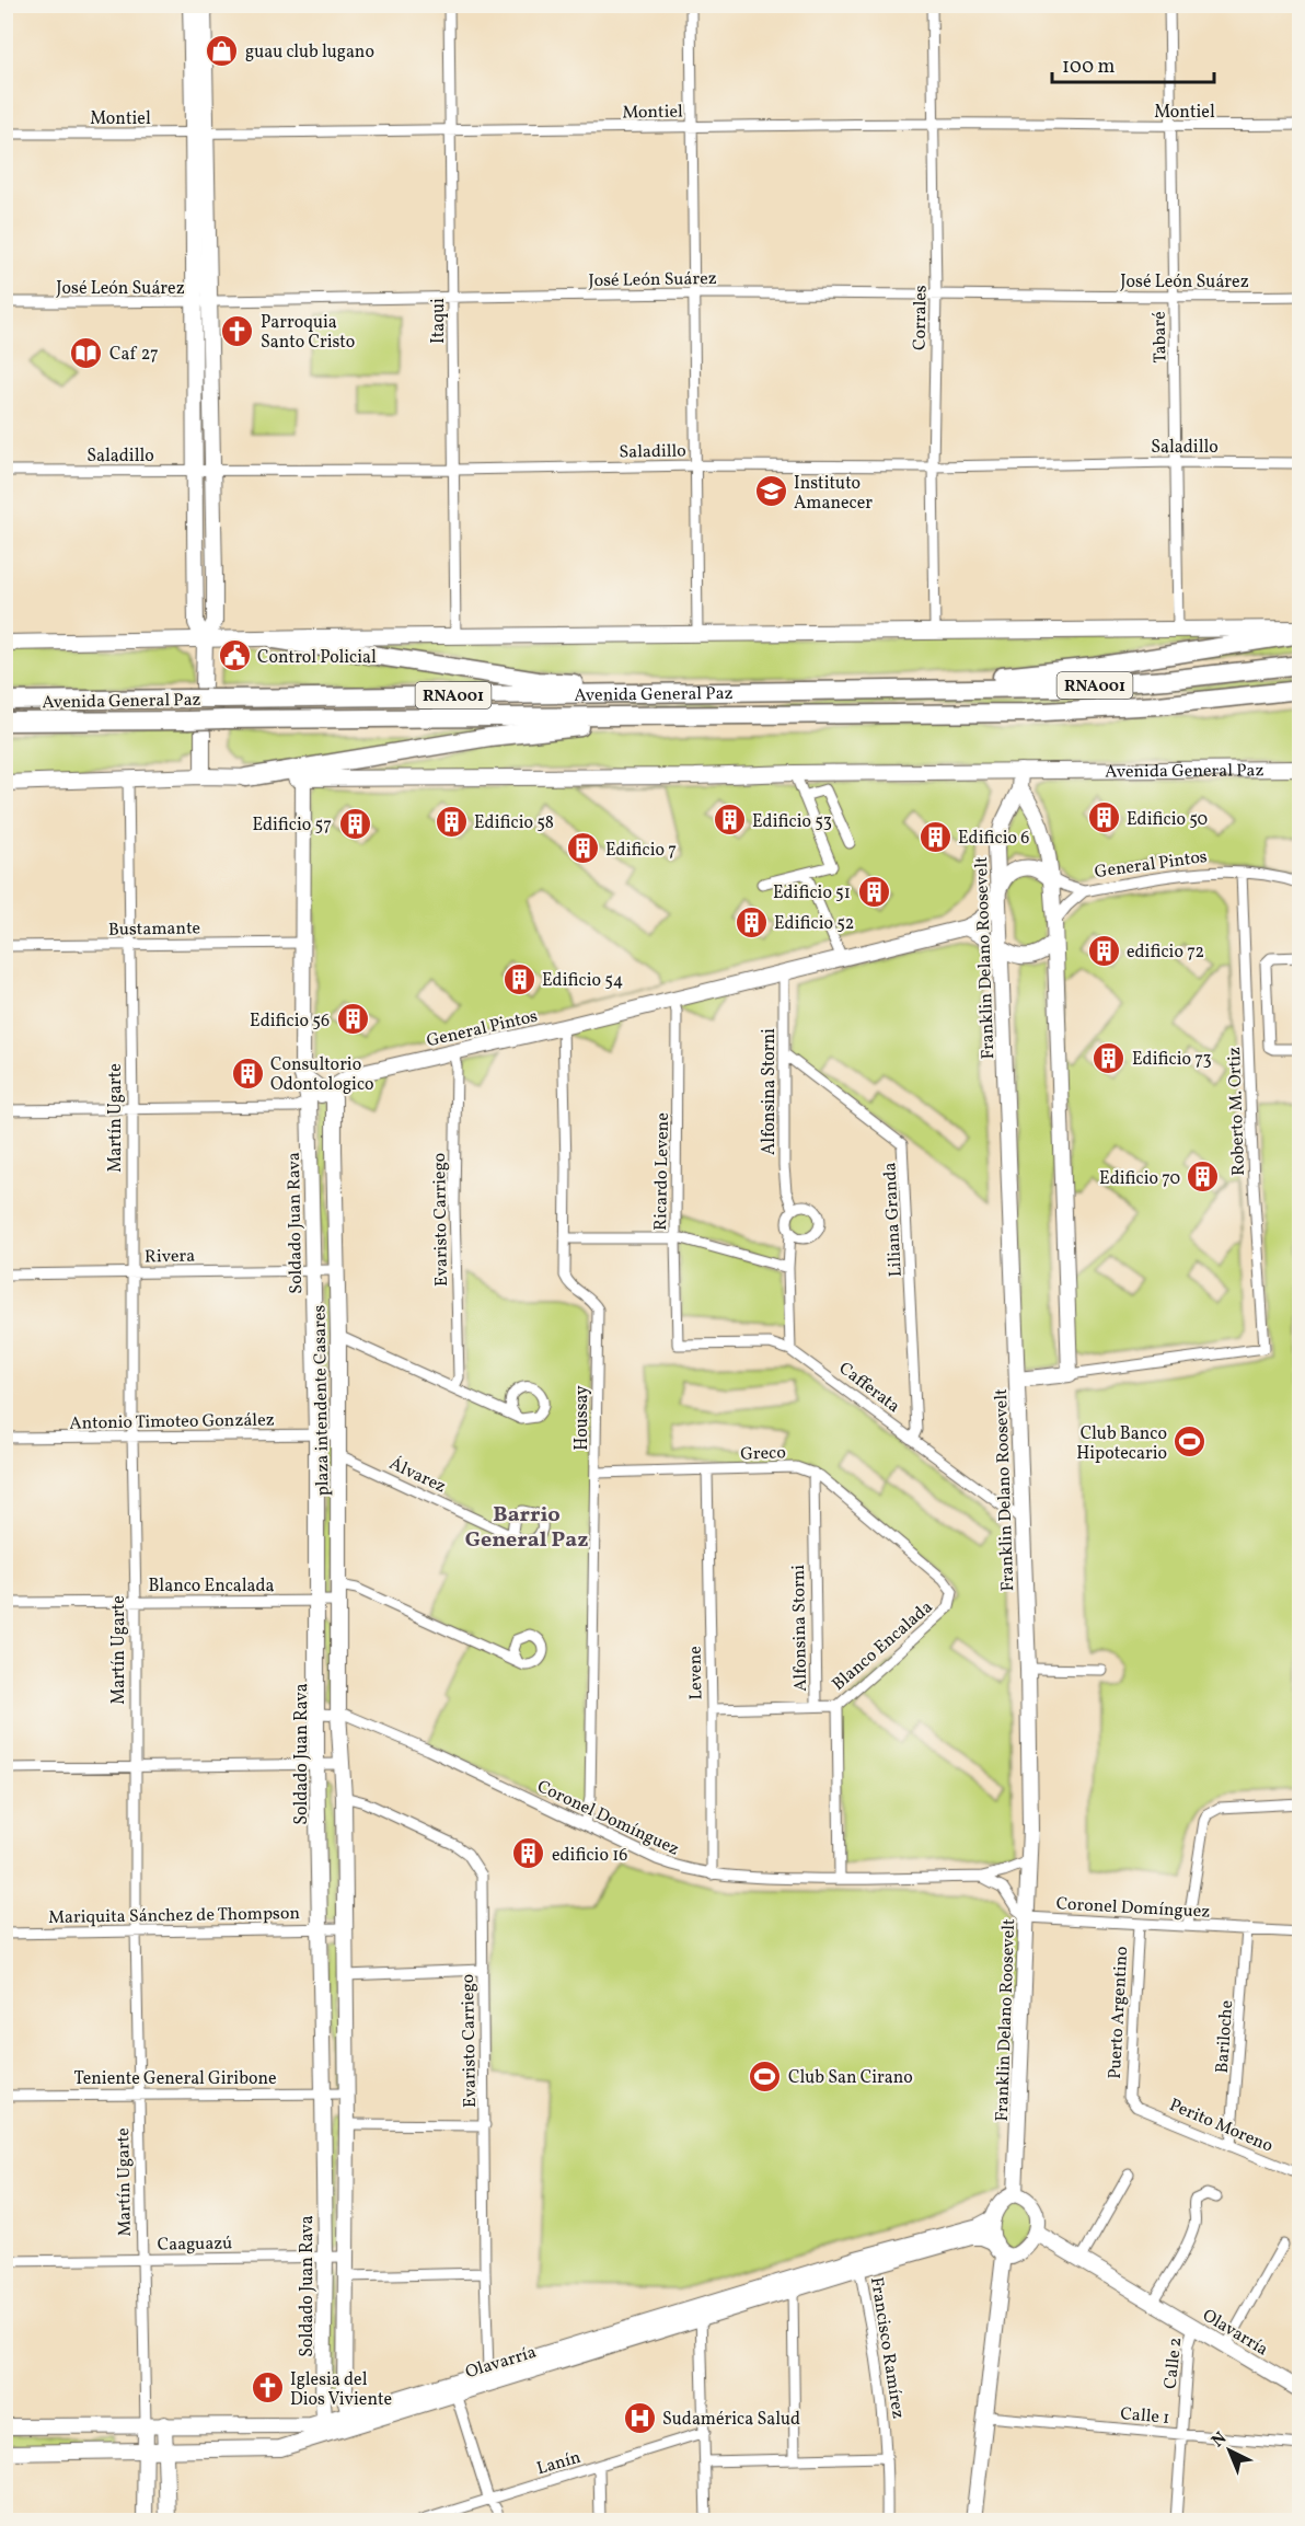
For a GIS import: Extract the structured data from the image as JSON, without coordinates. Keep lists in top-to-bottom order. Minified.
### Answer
{"streets":{"highway":["RNA001","Avenida General Paz"],"street":["Montiel","José León Suárez","Corrales","Itaqui","Tabaré","Saladillo","General Pintos","Bustamante","Franklin Delano Roosevelt","Alfonsina Storni","Roberto M. Ortiz","Martín Ugarte","Ricardo Levene","Evaristo Carriego","Liliana Granda","Soldado Juan Rava","Rivera","Cafferata","plaza intendente Casares","Houssay","Antonio Timoteo González","Greco","Álvarez","Blanco Encalada","Levene","Coronel Domínguez","Mariquita Sánchez de Thompson","Puerto Argentino","Bariloche","Teniente General Giribone","Perito Moreno","Caaguazú","Olavarría","Francisco Ramírez","Calle 2","Calle 1","Lanín"]},"crossings":[["Montiel","Corrales"],["Montiel","Itaqui"],["Montiel","Tabaré"],["José León Suárez","Corrales"],["José León Suárez","Itaqui"],["José León Suárez","Tabaré"],["Corrales","Saladillo"],["Itaqui","Saladillo"],["Tabaré","Saladillo"],["Avenida General Paz","Franklin Delano Roosevelt"],["Avenida General Paz","Martín Ugarte"],["Avenida General Paz","Soldado Juan Rava"],["General Pintos","Franklin Delano Roosevelt"],["General Pintos","Alfonsina Storni"],["General Pintos","Roberto M. Ortiz"],["General Pintos","Martín Ugarte"],["General Pintos","Ricardo Levene"],["General Pintos","Evaristo Carriego"],["General Pintos","Soldado Juan Rava"],["General Pintos","plaza intendente Casares"],["General Pintos","Houssay"],["Bustamante","Martín Ugarte"],["Bustamante","Soldado Juan Rava"],["Franklin Delano Roosevelt","Cafferata"],["Franklin Delano Roosevelt","Coronel Domínguez"],["Franklin Delano Roosevelt","Olavarría"],["Alfonsina Storni","Liliana Granda"],["Alfonsina Storni","Cafferata"],["Alfonsina Storni","Greco"],["Alfonsina Storni","Blanco Encalada"],["Martín Ugarte","Rivera"],["Martín Ugarte","Antonio Timoteo González"],["Martín Ugarte","Blanco Encalada"],["Martín Ugarte","Mariquita Sánchez de Thompson"],["Martín Ugarte","Teniente General Giribone"],["Martín Ugarte","Caaguazú"],["Martín Ugarte","Olavarría"],["Ricardo Levene","Cafferata"],["Evaristo Carriego","Olavarría"],["Liliana Granda","Cafferata"],["Soldado Juan Rava","Rivera"],["Soldado Juan Rava","Antonio Timoteo González"],["Soldado Juan Rava","Blanco Encalada"],["Soldado Juan Rava","Coronel Domínguez"],["Soldado Juan Rava","Mariquita Sánchez de Thompson"],["Soldado Juan Rava","Teniente General Giribone"],["Soldado Juan Rava","Caaguazú"],["Soldado Juan Rava","Olavarría"],["Rivera","plaza intendente Casares"],["plaza intendente Casares","Antonio Timoteo González"],["plaza intendente Casares","Álvarez"],["plaza intendente Casares","Blanco Encalada"],["plaza intendente Casares","Coronel Domínguez"],["Houssay","Greco"],["Houssay","Coronel Domínguez"],["Greco","Blanco Encalada"],["Greco","Levene"],["Blanco Encalada","Levene"],["Levene","Coronel Domínguez"],["Coronel Domínguez","Puerto Argentino"],["Coronel Domínguez","Bariloche"],["Puerto Argentino","Perito Moreno"],["Bariloche","Perito Moreno"],["Olavarría","Francisco Ramírez"],["Olavarría","Calle 2"],["Calle 2","Calle 1"]],"districts":["Barrio General Paz"],"places":{"shop":["guau club lugano"],"church":["Parroquia Santo Cristo","Iglesia del Dios Viviente"],"library":["Caf 27"],"school or university":["Instituto Amanecer"],"public building":["Control Policial"],"building":["Edificio 50","Edificio 53","Edificio 58","Edificio 57","Edificio 6","Edificio 7","Edificio 51","Edificio 52","edificio 72","Edificio 54","Edificio 56","Edificio 73","Consultorio Odontologico","Edificio 70","edificio 16"],"sports":["Club Banco Hipotecario","Club San Cirano"],"hospital":["Sudamérica Salud"]},"scale_bar":"100 m","north":"top left"}
